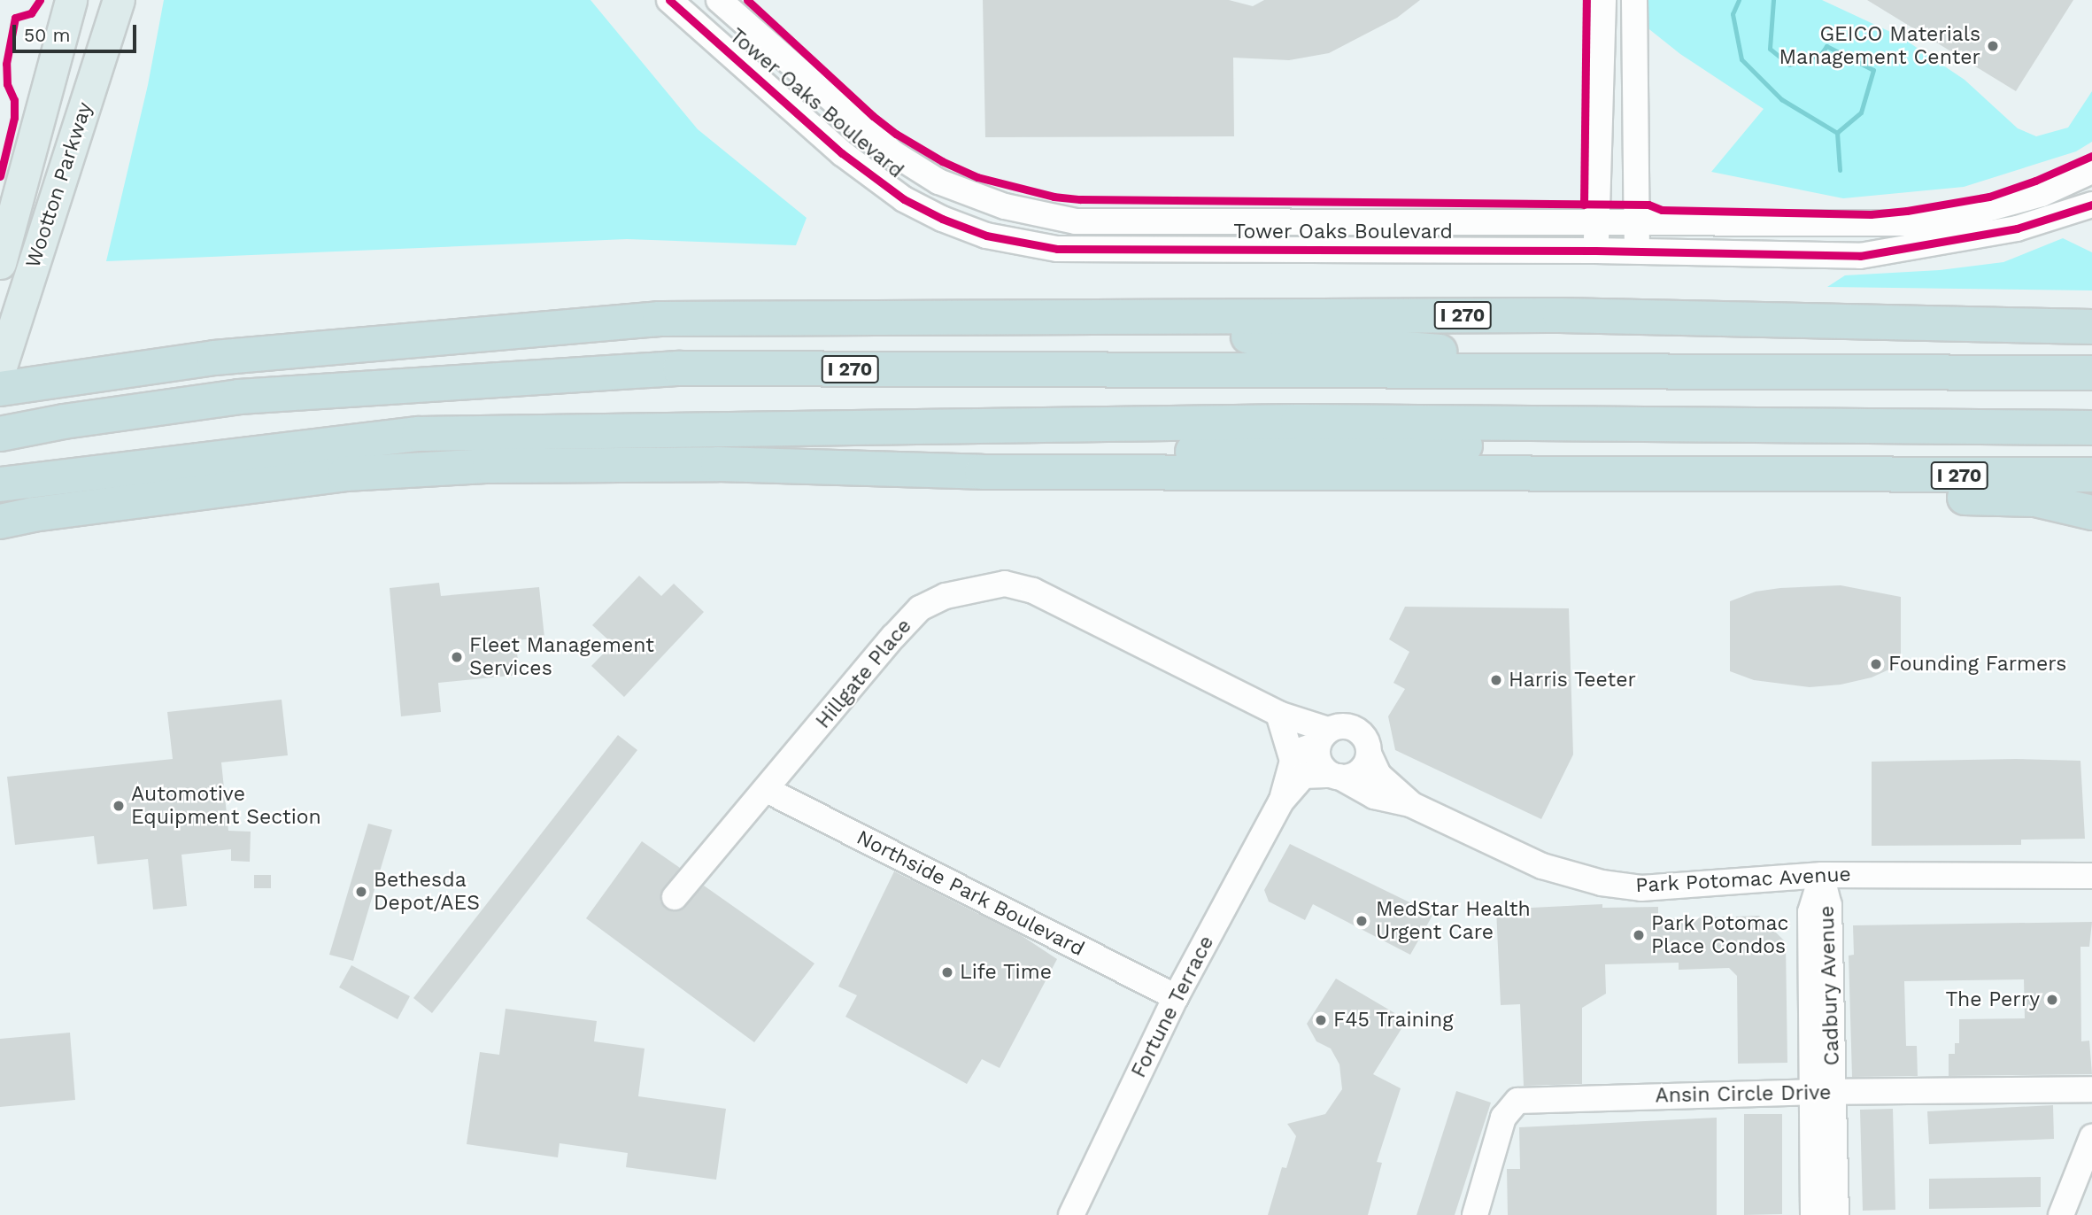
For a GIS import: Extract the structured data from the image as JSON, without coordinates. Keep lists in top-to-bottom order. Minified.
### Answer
{"streets":{"highway":["I 270"],"main road":["Wootton Parkway"],"street":["Tower Oaks Boulevard","Hillgate Place","Park Potomac Avenue","Northside Park Boulevard","Cadbury Avenue","Fortune Terrace","Ansin Circle Drive"]},"crossings":[["Hillgate Place","Northside Park Boulevard"],["Hillgate Place","Fortune Terrace"],["Park Potomac Avenue","Cadbury Avenue"],["Northside Park Boulevard","Fortune Terrace"],["Cadbury Avenue","Ansin Circle Drive"]],"places":["GEICO Materials Management Center","Fleet Management Services","Founding Farmers","Harris Teeter","Automotive Equipment Section","Bethesda Depot/AES","MedStar Health Urgent Care","Park Potomac Place Condos","Life Time","The Perry","F45 Training"],"scale_bar":"50 m"}
